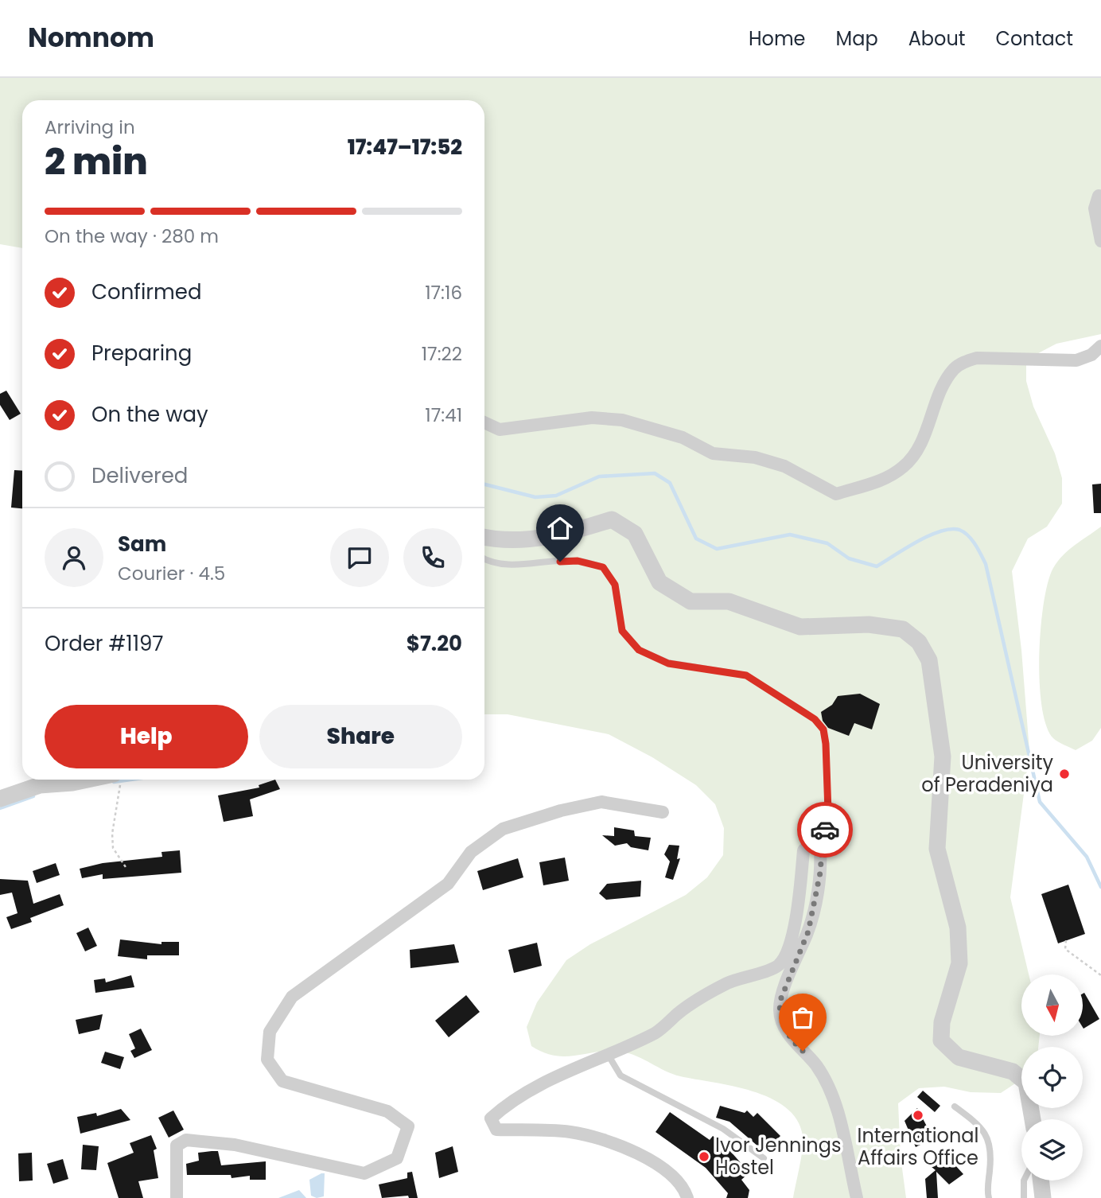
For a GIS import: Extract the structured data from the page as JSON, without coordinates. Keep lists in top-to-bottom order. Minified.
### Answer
{"places":["University of Peradeniya","International Affairs Office","Ivor Jennings Hostel"],"north":"bottom","page":{"header":"Nomnom","nav":["Home","Map","About","Contact"],"heading":["2 min","Arriving in","17:47–17:52"],"panel":["Sam","Courier · 4.5","Order #1197","$7.20"],"bar":"On the way · 280 m","list":[["Confirmed","17:16"],["Preparing","17:22"],["On the way","17:41"],"Delivered"],"buttons":["Help","Share"]}}
